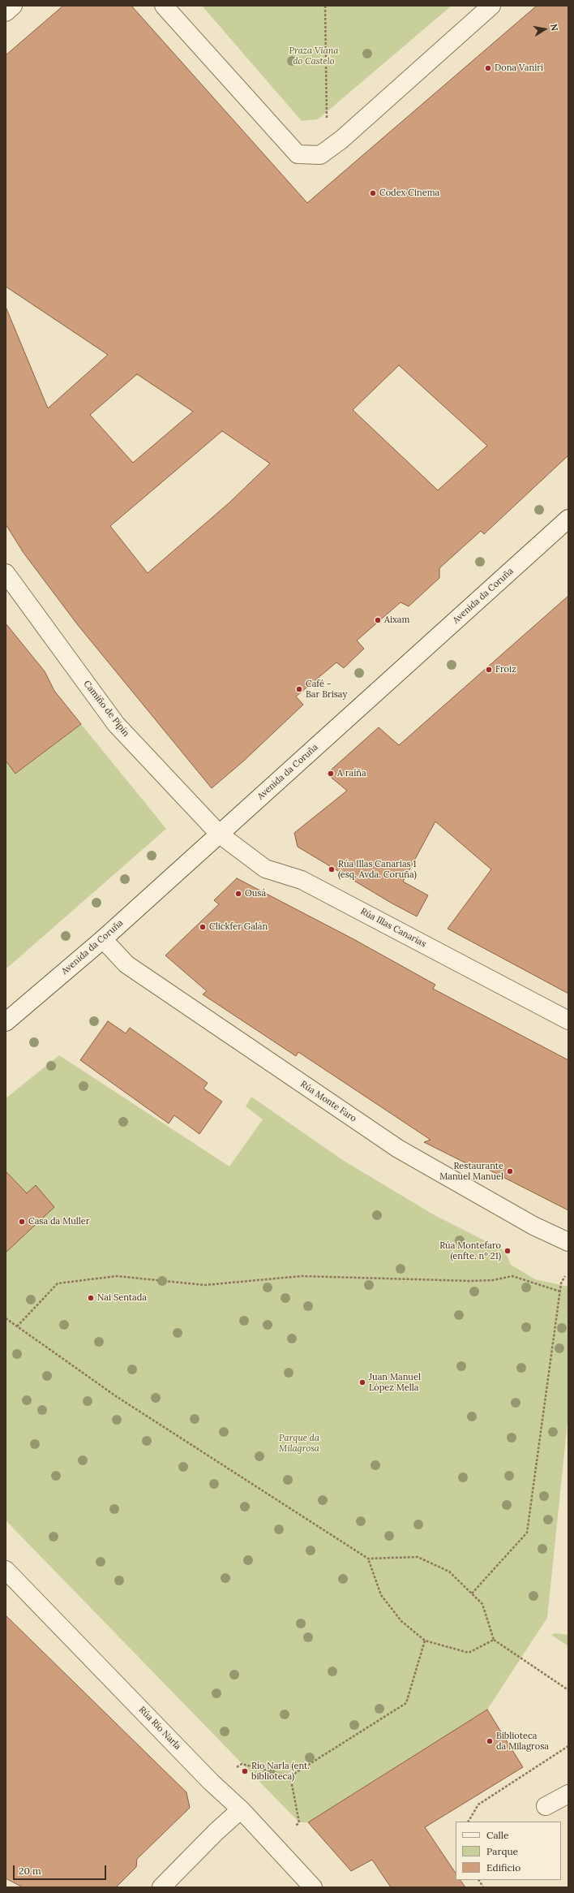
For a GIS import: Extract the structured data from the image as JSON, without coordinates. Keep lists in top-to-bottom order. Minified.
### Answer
{"streets":{"street":["Avenida da Coruña","Camiño de Pipín","Rúa Illas Canarias","Rúa Monte Faro","Rúa Río Narla"]},"crossings":[["Avenida da Coruña","Camiño de Pipín"],["Avenida da Coruña","Rúa Illas Canarias"],["Avenida da Coruña","Rúa Monte Faro"],["Camiño de Pipín","Rúa Illas Canarias"]],"parks":["Praza Viana do Castelo","Parque da Milagrosa"],"places":["Dona Vaniri","Codex Cinema","Aixam","Froiz","Café - Bar Brisay","A raíña","Rúa Illas Canarias 1 (esq. Avda. Coruña)","Ousá","Clickfer Galán","Restaurante Manuel Manuel","Casa da Muller","Rúa Montefaro (enfte. nº 21)","Nai Sentada","Juan Manuel López Mella","Biblioteca da Milagrosa","Río Narla (ent. biblioteca)"],"legend":["Calle","Parque","Edificio"],"scale_bar":"20 m","north":"right"}
